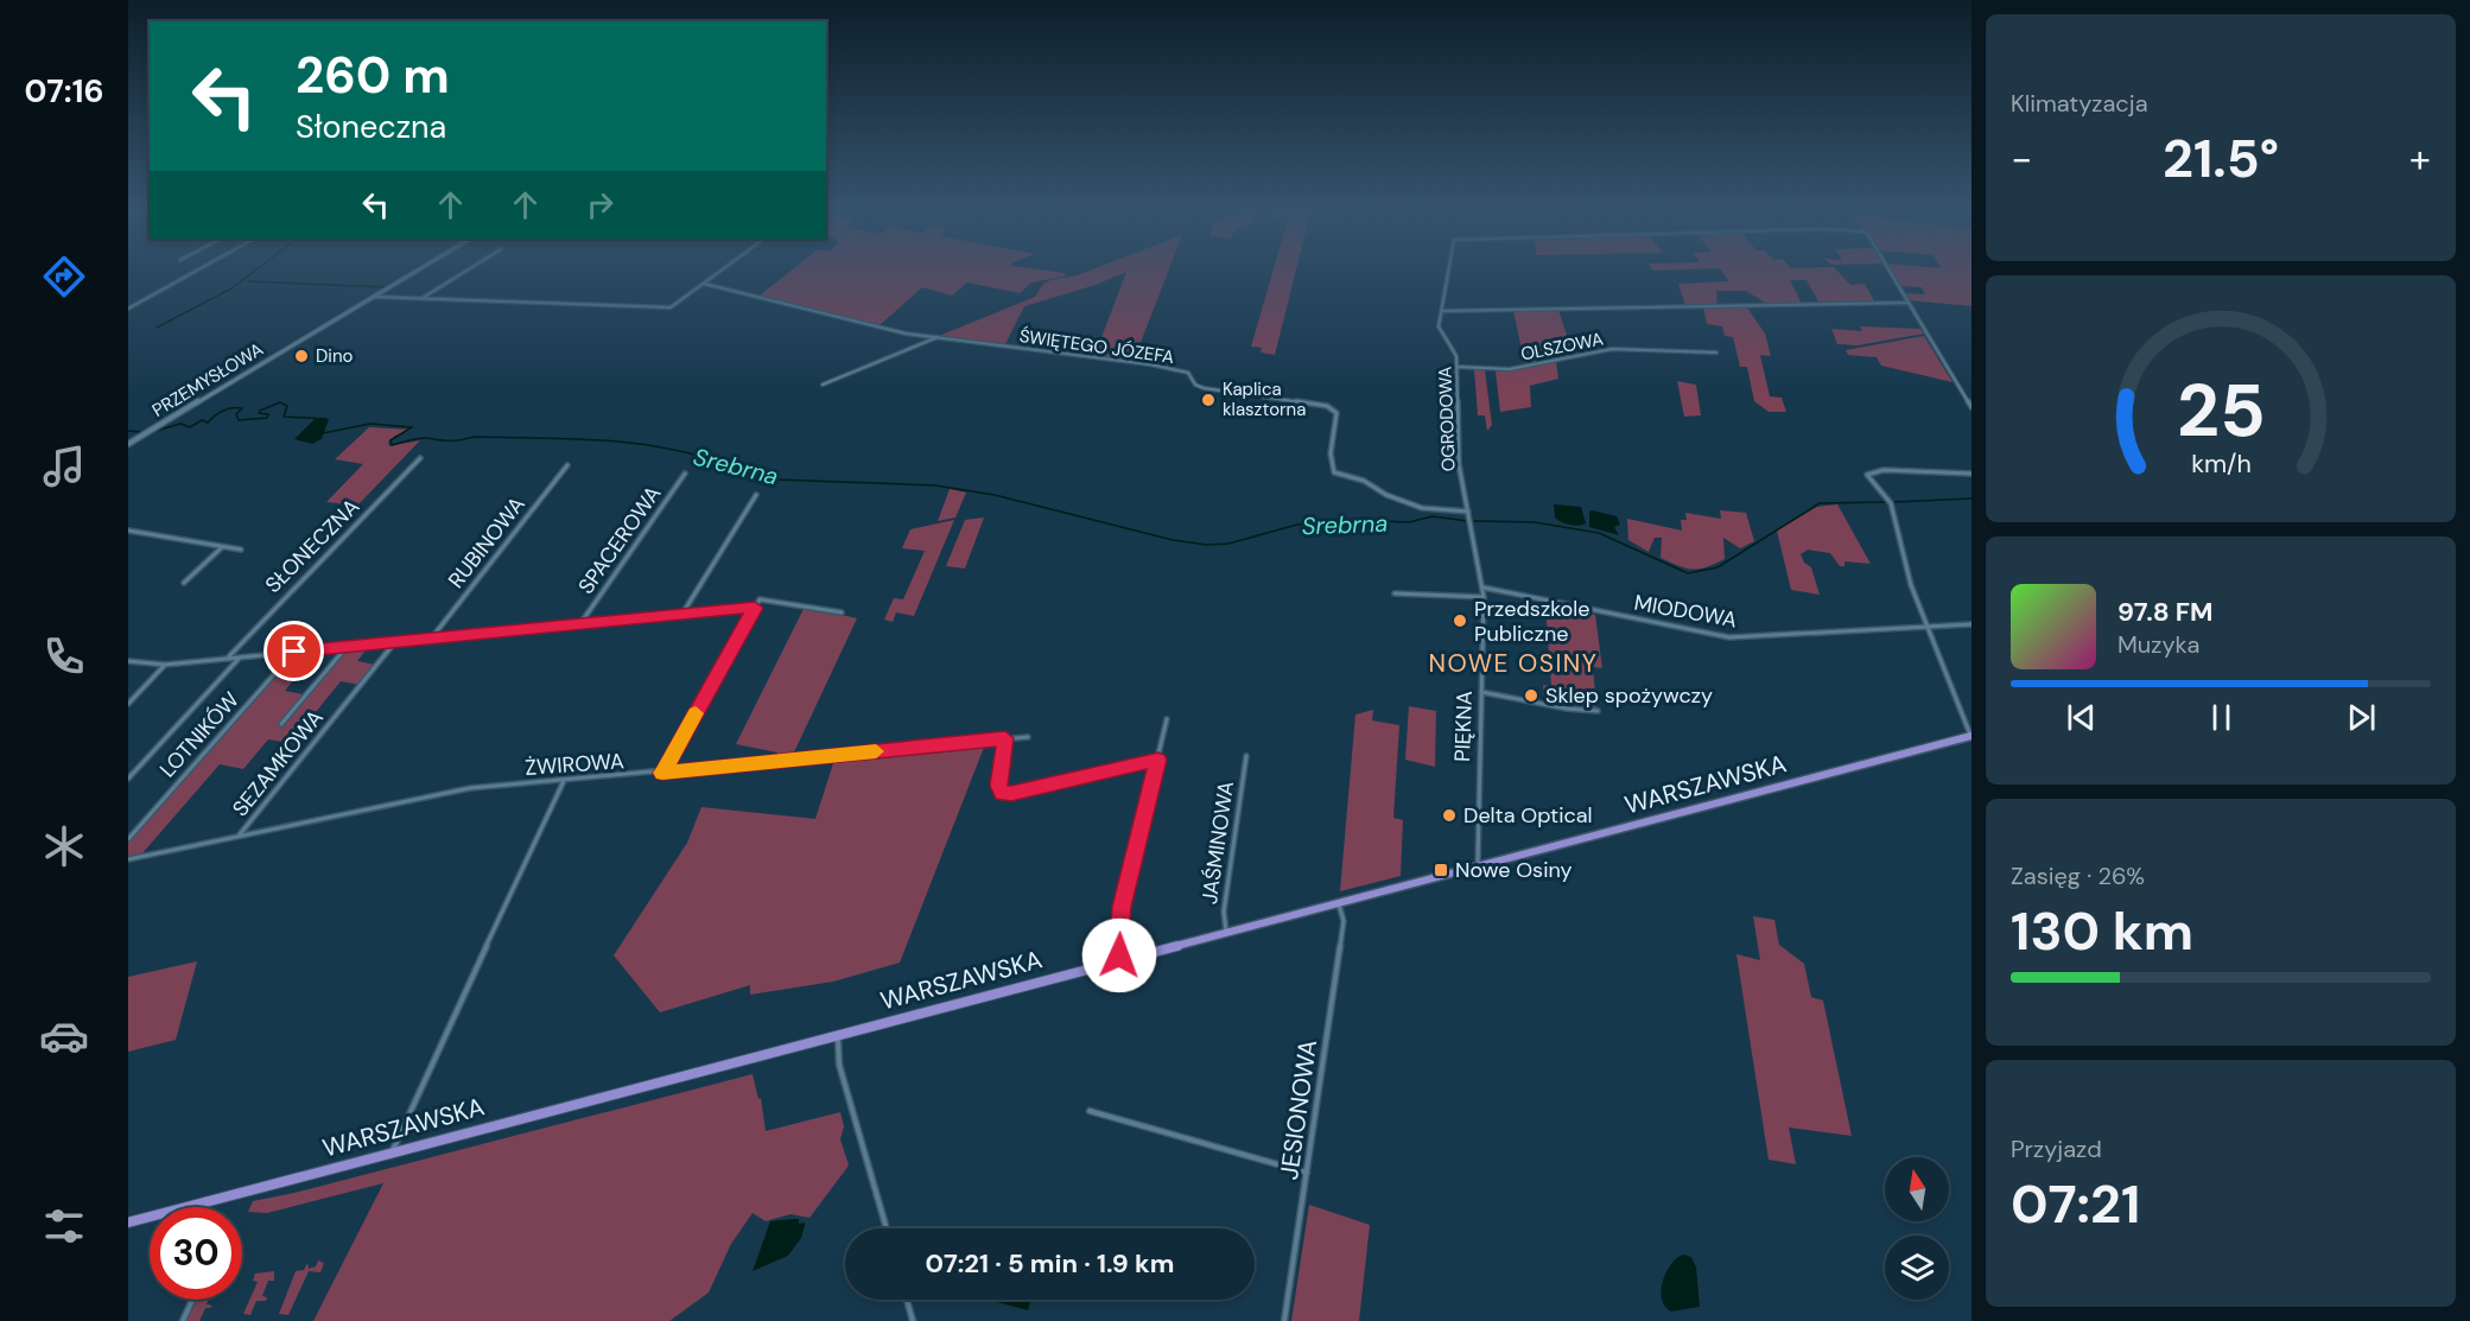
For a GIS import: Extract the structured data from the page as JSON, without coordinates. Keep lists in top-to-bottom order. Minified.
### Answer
{"streets":{"main road":["WARSZAWSKA"],"street":["ŚWIĘTEGO JÓZEFA","OLSZOWA","PRZEMYSŁOWA","OGRODOWA","SPACEROWA","RUBINOWA","SŁONECZNA","MIODOWA","PIĘKNA","LOTNIKÓW","SEZAMKOWA","ŻWIROWA","JAŚMINOWA","JESIONOWA"]},"crossings":[["ŚWIĘTEGO JÓZEFA","OGRODOWA"],["OLSZOWA","OGRODOWA"],["OGRODOWA","MIODOWA"],["OGRODOWA","PIĘKNA"],["MIODOWA","PIĘKNA"],["PIĘKNA","WARSZAWSKA"],["SEZAMKOWA","ŻWIROWA"],["WARSZAWSKA","JAŚMINOWA"],["WARSZAWSKA","JESIONOWA"]],"districts":["NOWE OSINY"],"water":["Srebrna"],"places":{"other":["Dino","Kaplica klasztorna","Przedszkole Publiczne","Sklep spożywczy","Delta Optical"],"transit":["Nowe Osiny"]},"north":"top","page":{"tabs":"07:16","tile":["Klimatyzacja",["Zasięg · 26%","130 km"],["Przyjazd","07:21"]],"turn":["260 m","Słoneczna"],"heat":["−","21.5°","+"],"song":["97.8 FM","Muzyka"],"limit":"30","trip":"07:21 · 5 min · 1.9 km","gauge":["25","km/h"]}}
